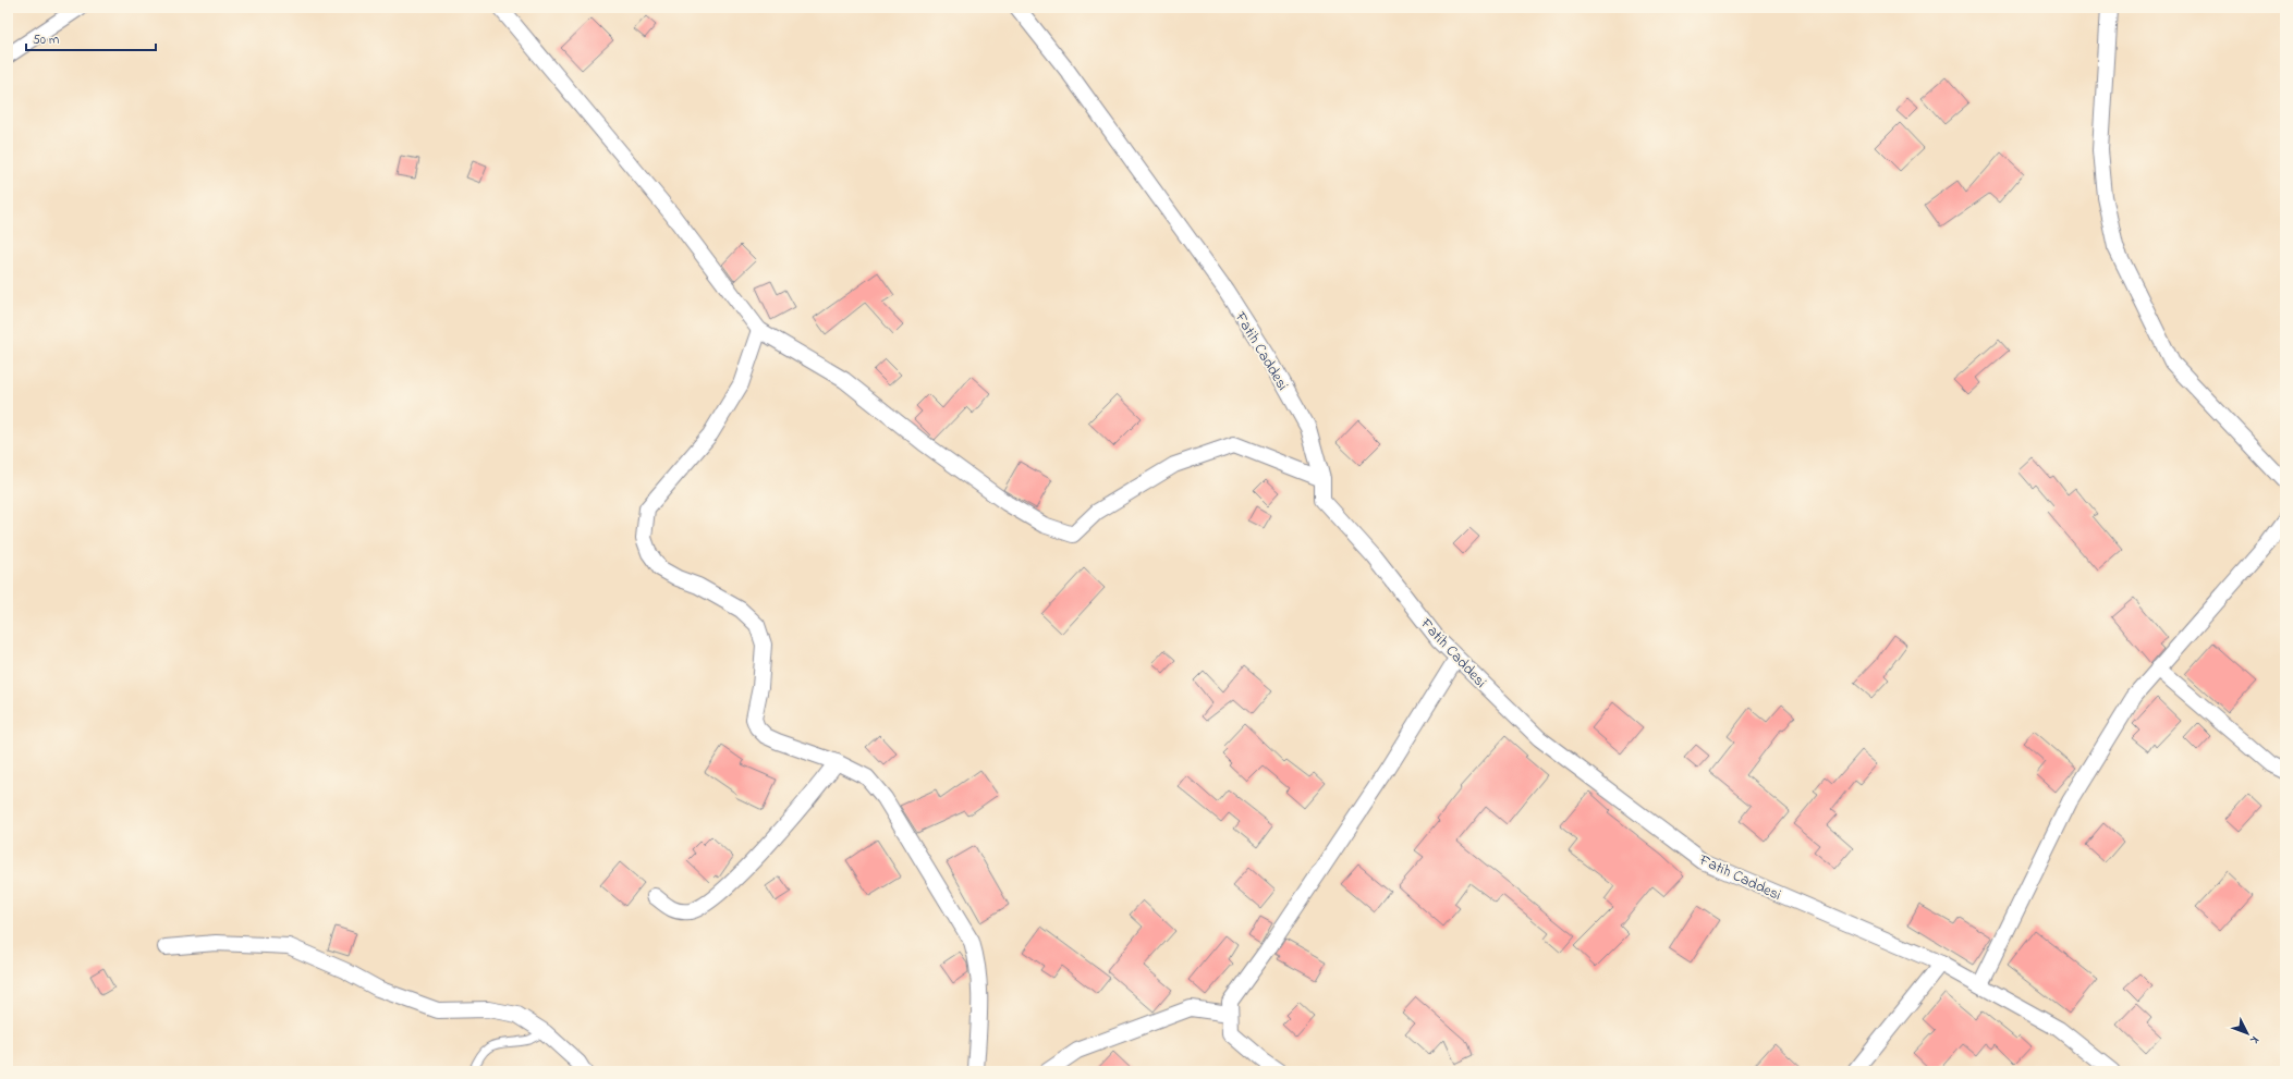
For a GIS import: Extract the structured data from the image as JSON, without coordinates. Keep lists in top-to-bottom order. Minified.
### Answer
{"streets":{"street":["Fatih Caddesi"]},"scale_bar":"50 m","north":"bottom right"}
